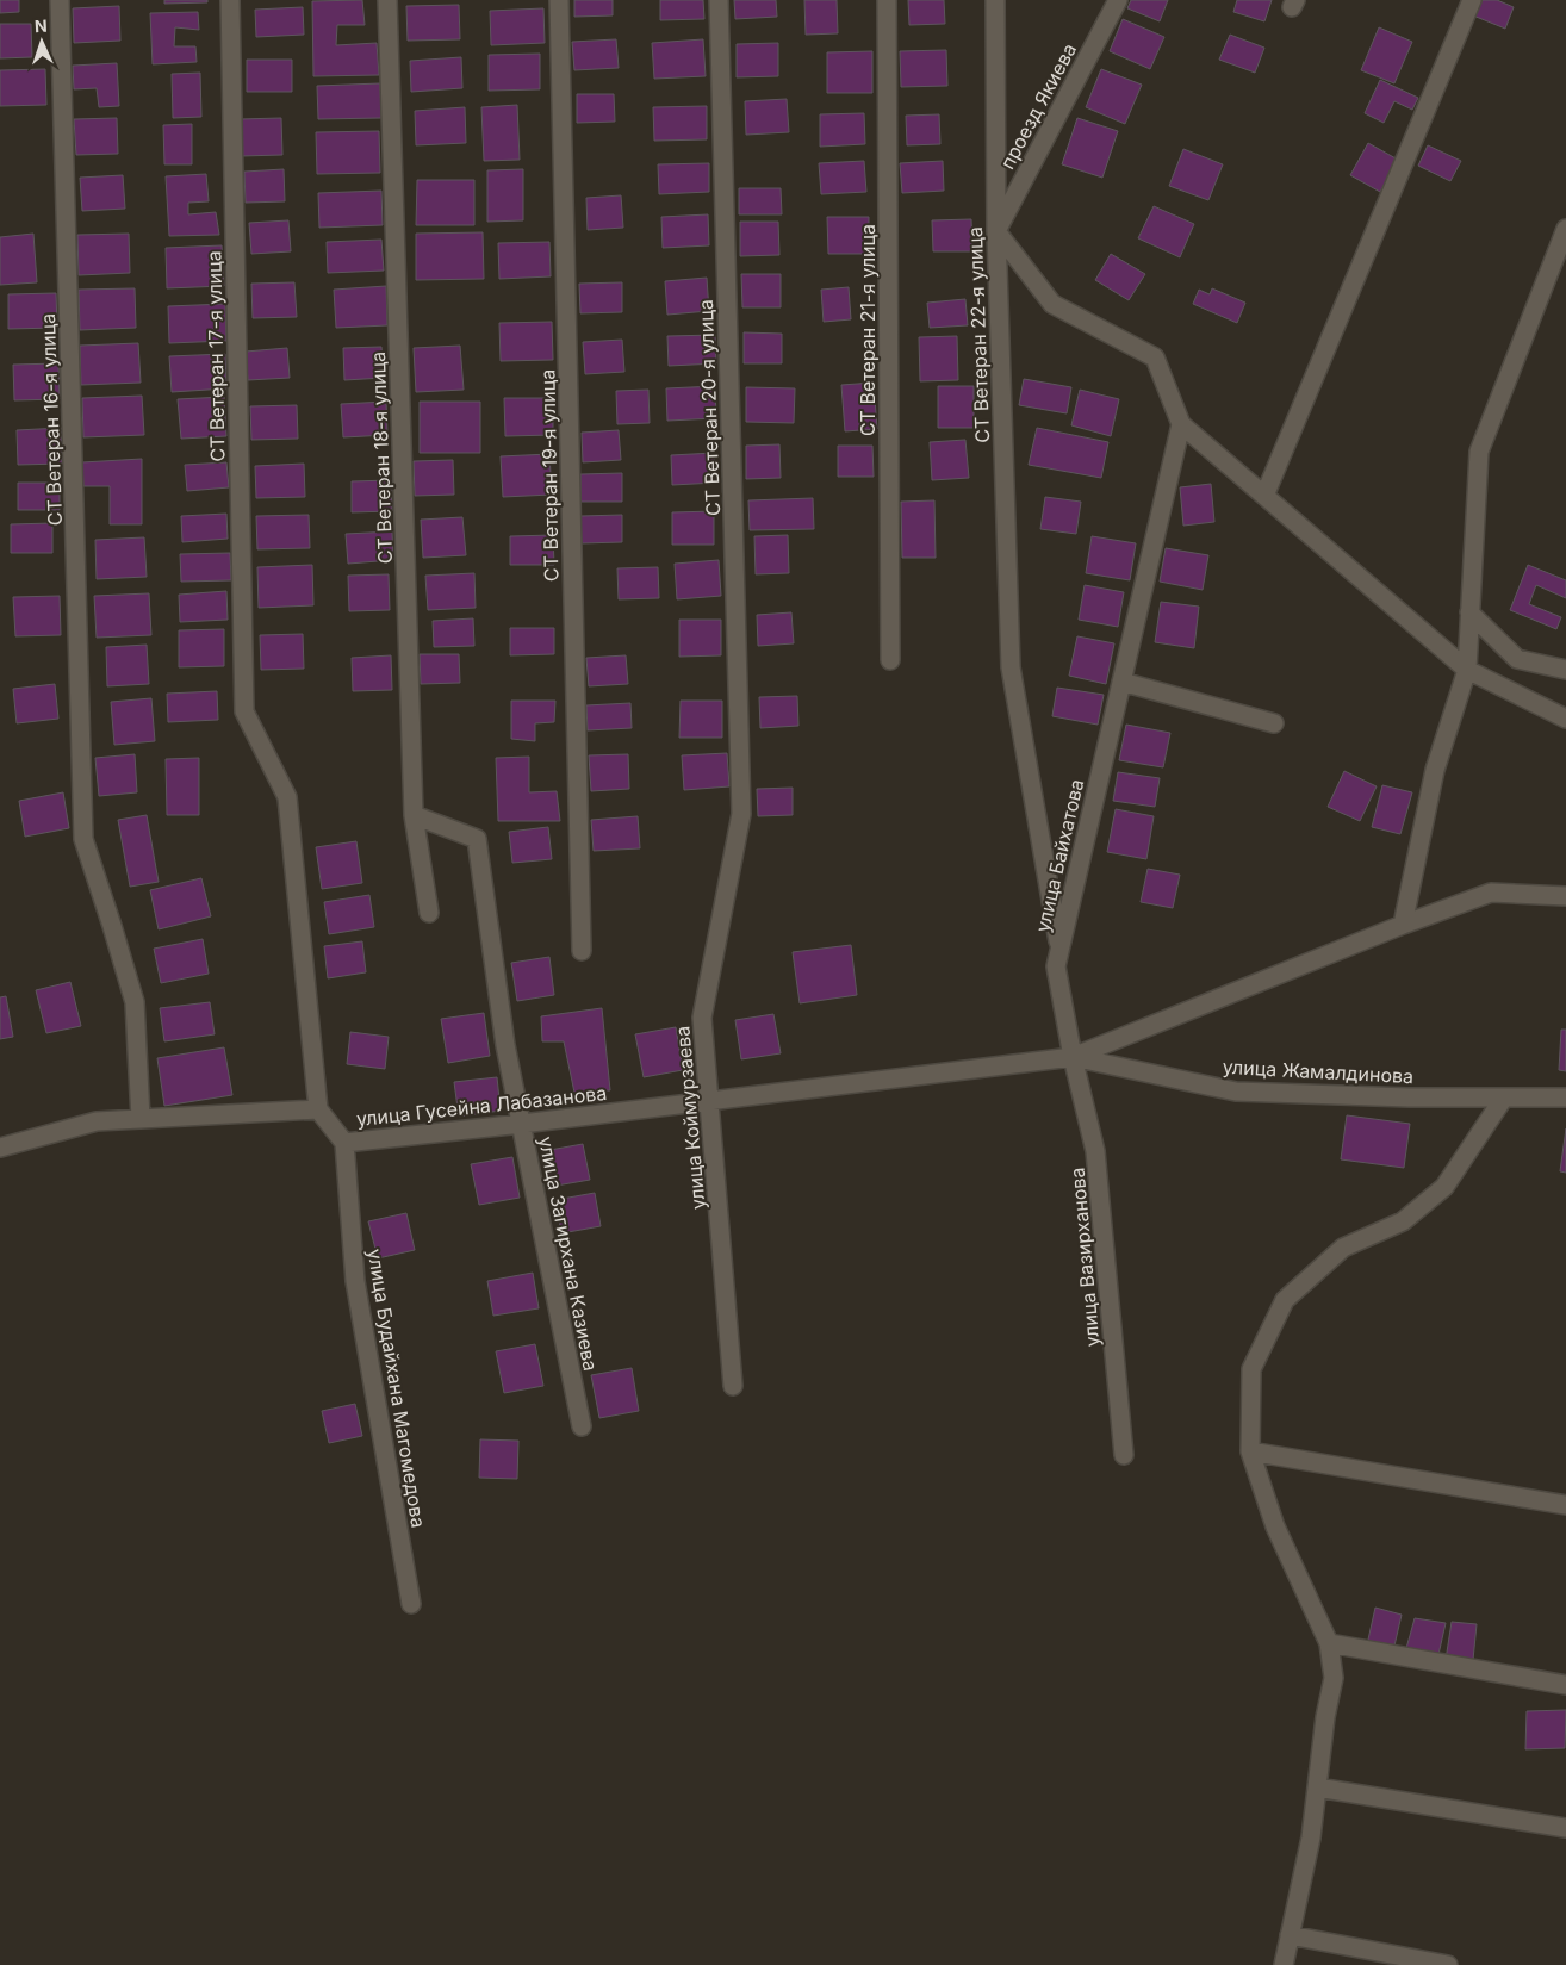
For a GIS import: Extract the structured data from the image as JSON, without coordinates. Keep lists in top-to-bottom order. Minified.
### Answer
{"streets":{"street":["проезд Якиева","СТ Ветеран 21-я улица","СТ Ветеран 22-я улица","СТ Ветеран 17-я улица","СТ Ветеран 20-я улица","СТ Ветеран 16-я улица","СТ Ветеран 18-я улица","СТ Ветеран 19-я улица","улица Байхатова","улица Жамалдинова","улица Гусейна Лабазанова","улица Коймурзаева","улица Загирхана Казиева","улица Вазирханова","улица Будайхана Магомедова"]},"crossings":[["проезд Якиева","СТ Ветеран 22-я улица"],["СТ Ветеран 22-я улица","улица Байхатова"],["СТ Ветеран 17-я улица","улица Гусейна Лабазанова"],["СТ Ветеран 20-я улица","улица Коймурзаева"],["СТ Ветеран 18-я улица","улица Загирхана Казиева"],["улица Байхатова","улица Жамалдинова"],["улица Байхатова","улица Гусейна Лабазанова"],["улица Байхатова","улица Вазирханова"],["улица Жамалдинова","улица Гусейна Лабазанова"],["улица Жамалдинова","улица Вазирханова"],["улица Гусейна Лабазанова","улица Коймурзаева"],["улица Гусейна Лабазанова","улица Загирхана Казиева"],["улица Гусейна Лабазанова","улица Вазирханова"],["улица Гусейна Лабазанова","улица Будайхана Магомедова"]],"north":"top"}
